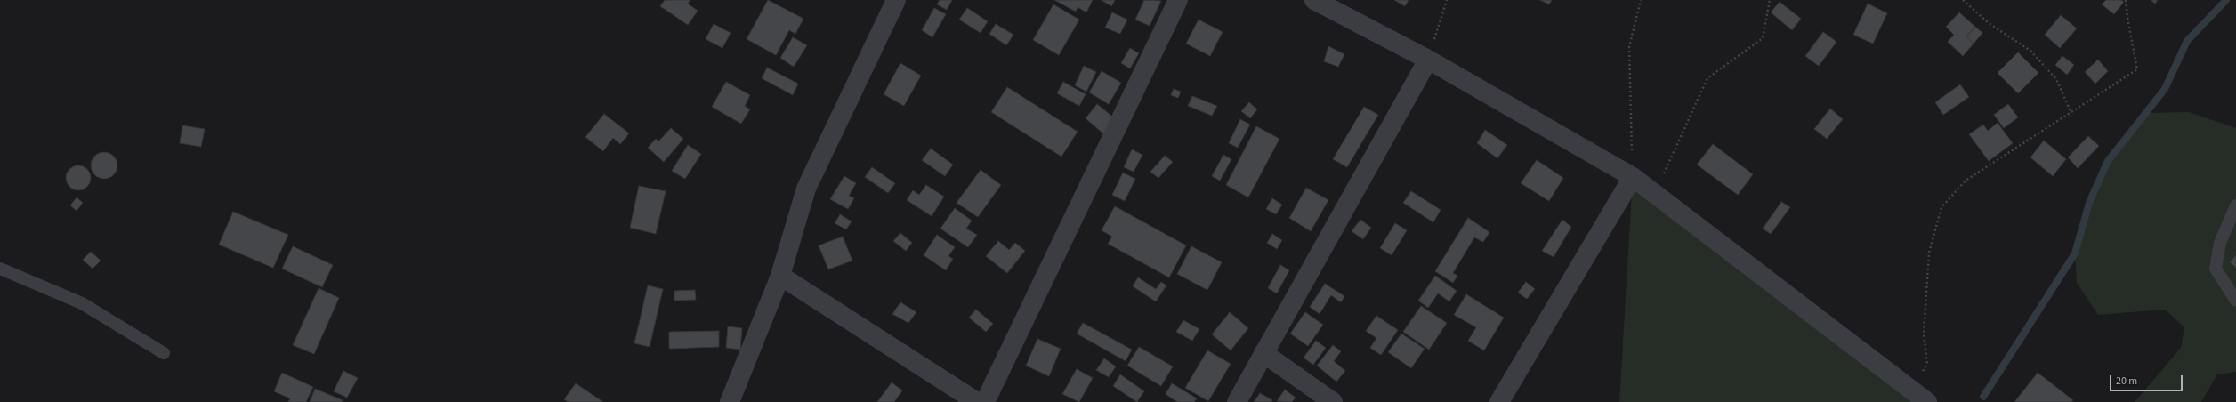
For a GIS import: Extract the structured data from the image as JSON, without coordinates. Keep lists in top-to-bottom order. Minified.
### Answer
{"scale_bar":"20 m"}
